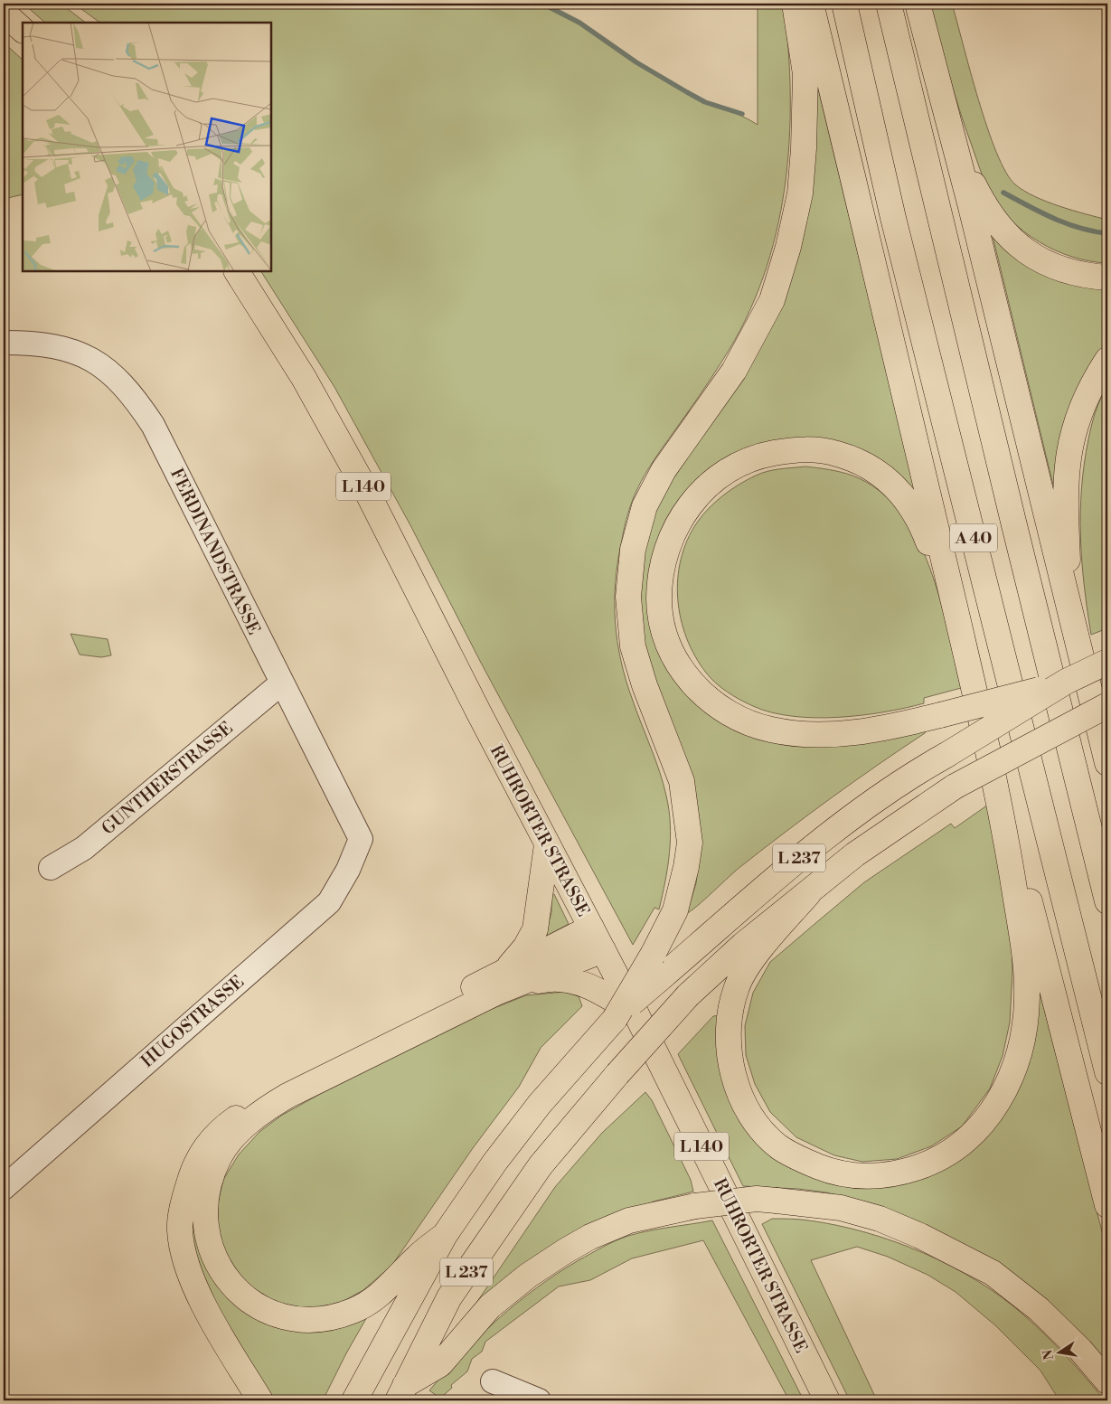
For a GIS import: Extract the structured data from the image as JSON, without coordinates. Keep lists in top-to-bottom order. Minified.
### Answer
{"streets":{"main road":["L 140","A 40","RUHRORTER STRASSE","L 237"],"street":["FERDINANDSTRASSE","GUNTHERSTRASSE","HUGOSTRASSE"]},"crossings":[["FERDINANDSTRASSE","GUNTHERSTRASSE"],["FERDINANDSTRASSE","HUGOSTRASSE"],["RUHRORTER STRASSE","L 237"]],"north":"left"}
